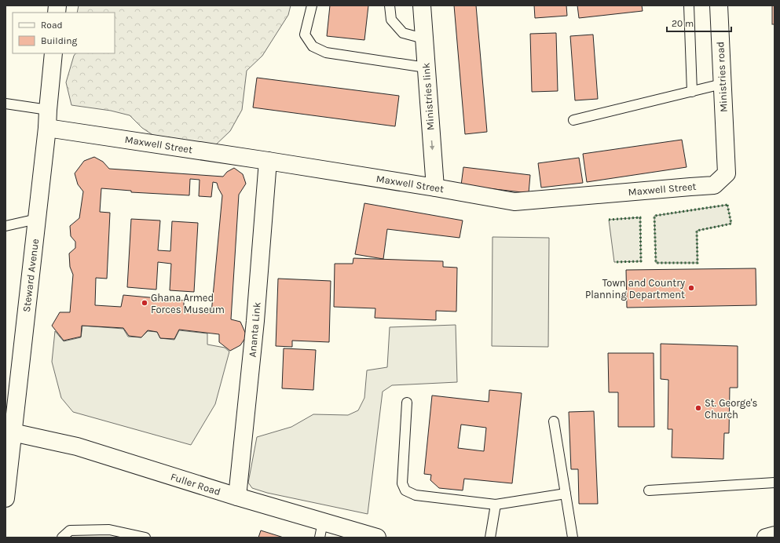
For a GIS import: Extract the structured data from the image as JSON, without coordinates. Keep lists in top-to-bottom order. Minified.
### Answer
{"streets":{"street":["Ministries road","Ministries link","Maxwell Street","Steward Avenue","Ananta Link","Fuller Road"]},"crossings":[["Ministries road","Maxwell Street"],["Ministries link","Maxwell Street"],["Maxwell Street","Steward Avenue"],["Maxwell Street","Ananta Link"],["Steward Avenue","Fuller Road"],["Ananta Link","Fuller Road"]],"one_way":["Ministries link"],"places":["Town and Country Planning Department","Ghana Armed Forces Museum","St. George's Church"],"legend":["Road","Building"],"scale_bar":"20 m"}
